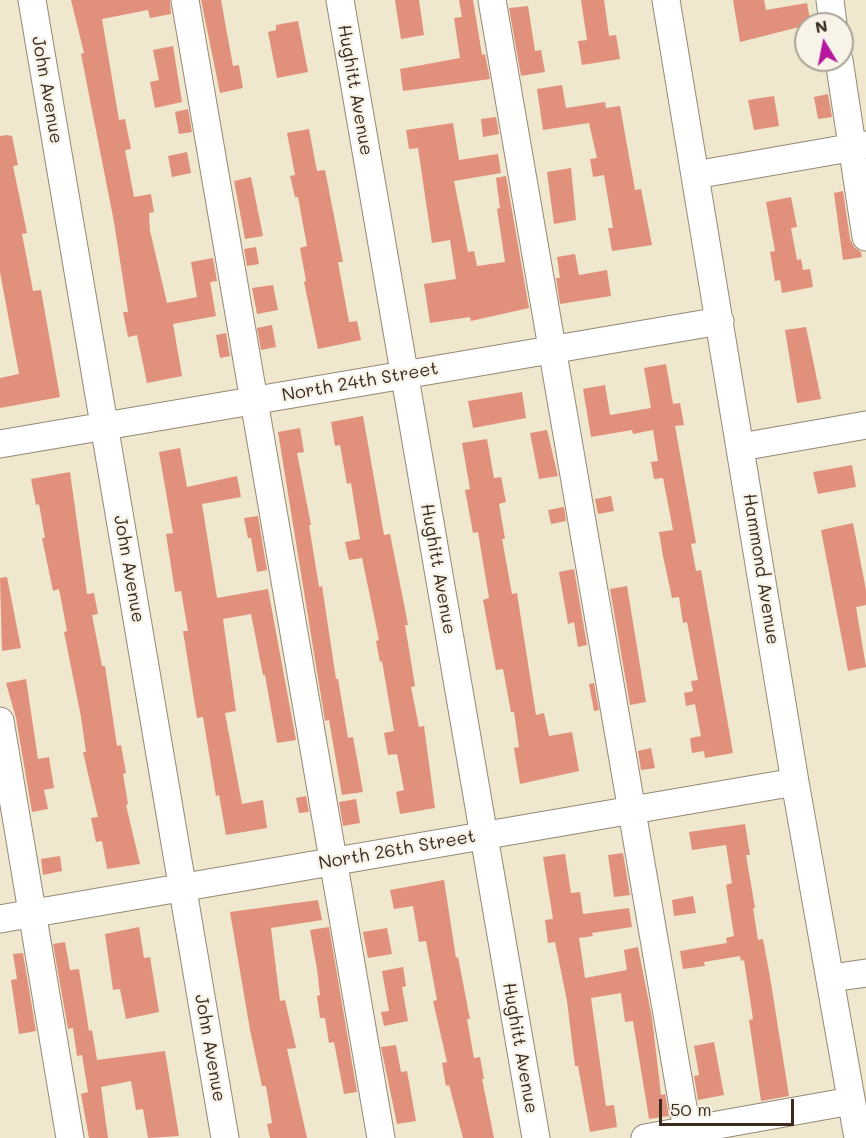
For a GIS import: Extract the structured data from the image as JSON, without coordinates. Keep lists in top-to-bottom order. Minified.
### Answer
{"streets":{"street":["John Avenue","Hughitt Avenue","North 24th Street","Hammond Avenue","North 26th Street"]},"crossings":[["John Avenue","North 24th Street"],["John Avenue","North 26th Street"],["Hughitt Avenue","North 24th Street"],["Hughitt Avenue","North 26th Street"],["North 24th Street","Hammond Avenue"],["Hammond Avenue","North 26th Street"]],"scale_bar":"50 m","north":"top"}
